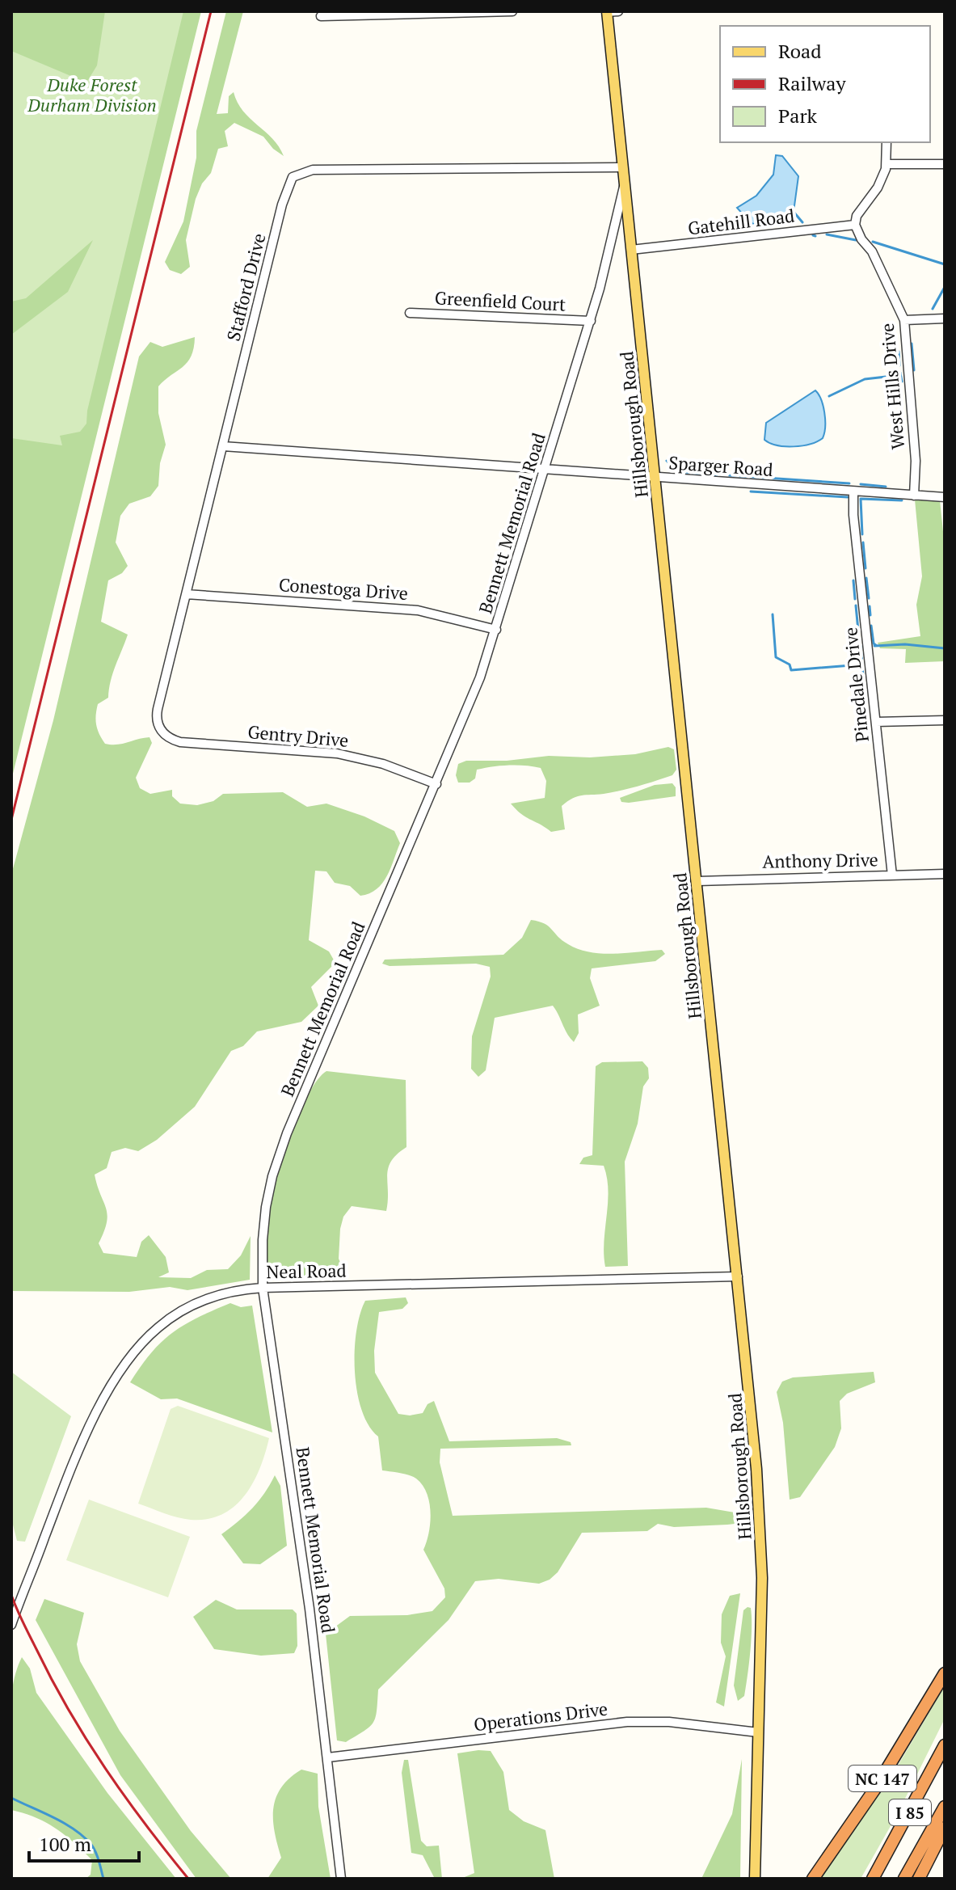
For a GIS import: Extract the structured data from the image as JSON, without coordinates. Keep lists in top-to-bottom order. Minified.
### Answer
{"streets":{"highway":["NC 147","I 85"],"main road":["Hillsborough Road"],"street":["Gatehill Road","Stafford Drive","Greenfield Court","West Hills Drive","Sparger Road","Bennett Memorial Road","Conestoga Drive","Pinedale Drive","Gentry Drive","Anthony Drive","Neal Road","Operations Drive"]},"crossings":[["Gatehill Road","West Hills Drive"],["Gatehill Road","Hillsborough Road"],["Stafford Drive","Hillsborough Road"],["Stafford Drive","Sparger Road"],["Stafford Drive","Conestoga Drive"],["Stafford Drive","Gentry Drive"],["Greenfield Court","Bennett Memorial Road"],["West Hills Drive","Sparger Road"],["Hillsborough Road","Sparger Road"],["Hillsborough Road","Bennett Memorial Road"],["Hillsborough Road","Anthony Drive"],["Hillsborough Road","Neal Road"],["Hillsborough Road","Operations Drive"],["Sparger Road","Bennett Memorial Road"],["Sparger Road","Pinedale Drive"],["Bennett Memorial Road","Conestoga Drive"],["Bennett Memorial Road","Gentry Drive"],["Bennett Memorial Road","Neal Road"],["Bennett Memorial Road","Operations Drive"],["Pinedale Drive","Anthony Drive"]],"parks":["Duke Forest Durham Division"],"legend":["Road","Railway","Park"],"scale_bar":"100 m"}
